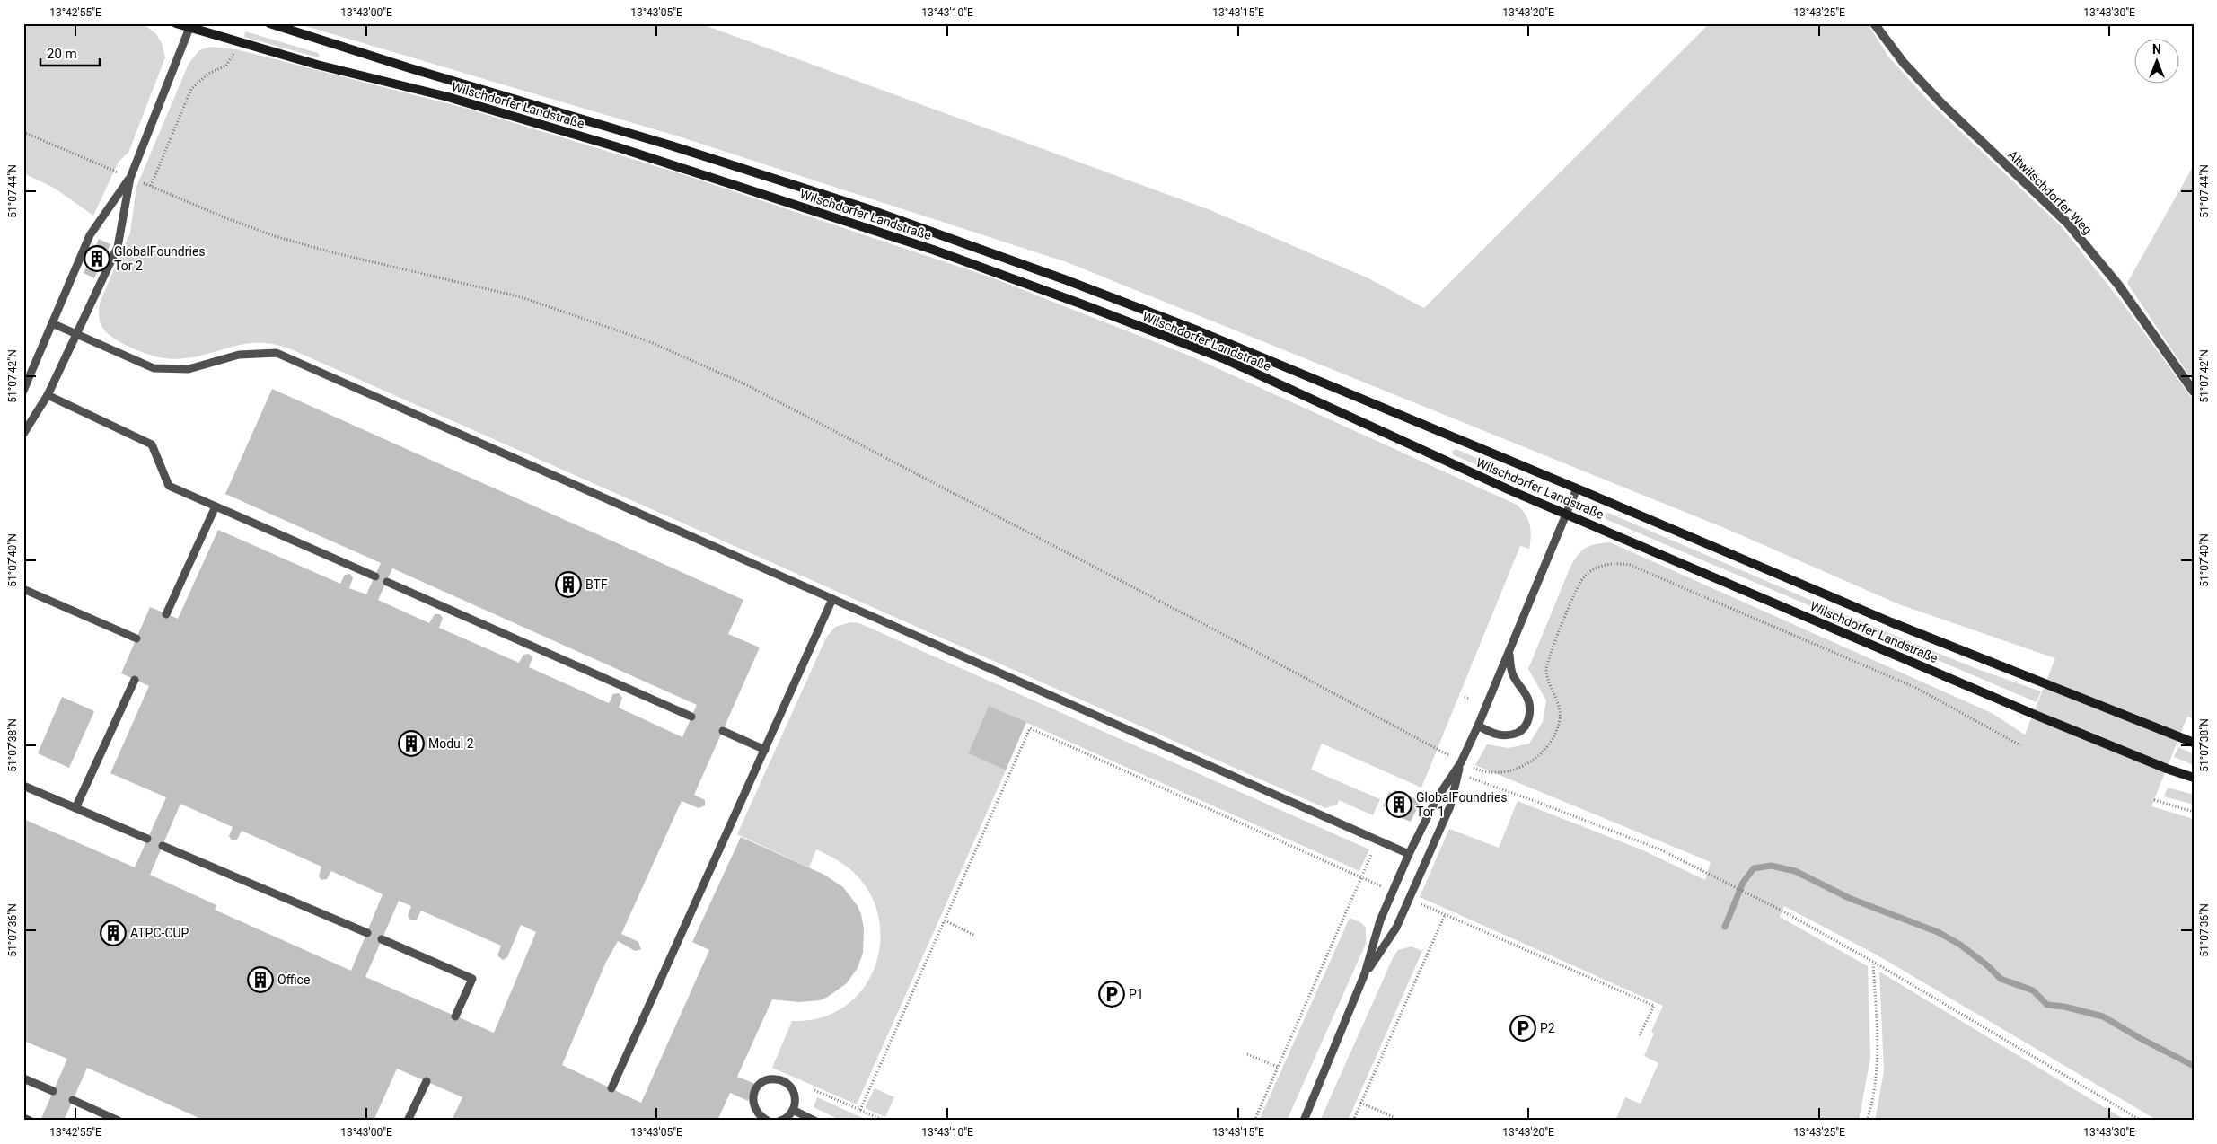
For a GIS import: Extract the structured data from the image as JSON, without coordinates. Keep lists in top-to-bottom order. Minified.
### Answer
{"streets":{"main road":["Wilschdorfer Landstraße"],"street":["Altwilschdorfer Weg"]},"places":{"building":["GlobalFoundries Tor 2","BTF","Modul 2","GlobalFoundries Tor 1","ATPC-CUP","Office"],"parking":["P1","P2"]},"scale_bar":"20 m","north":"top","coordinates":["13°42'55\"E","13°43'00\"E","13°43'05\"E","13°43'10\"E","13°43'15\"E","13°43'20\"E","13°43'25\"E","13°43'30\"E","51°07'44\"N","51°07'42\"N","51°07'40\"N","51°07'38\"N","51°07'36\"N"]}
